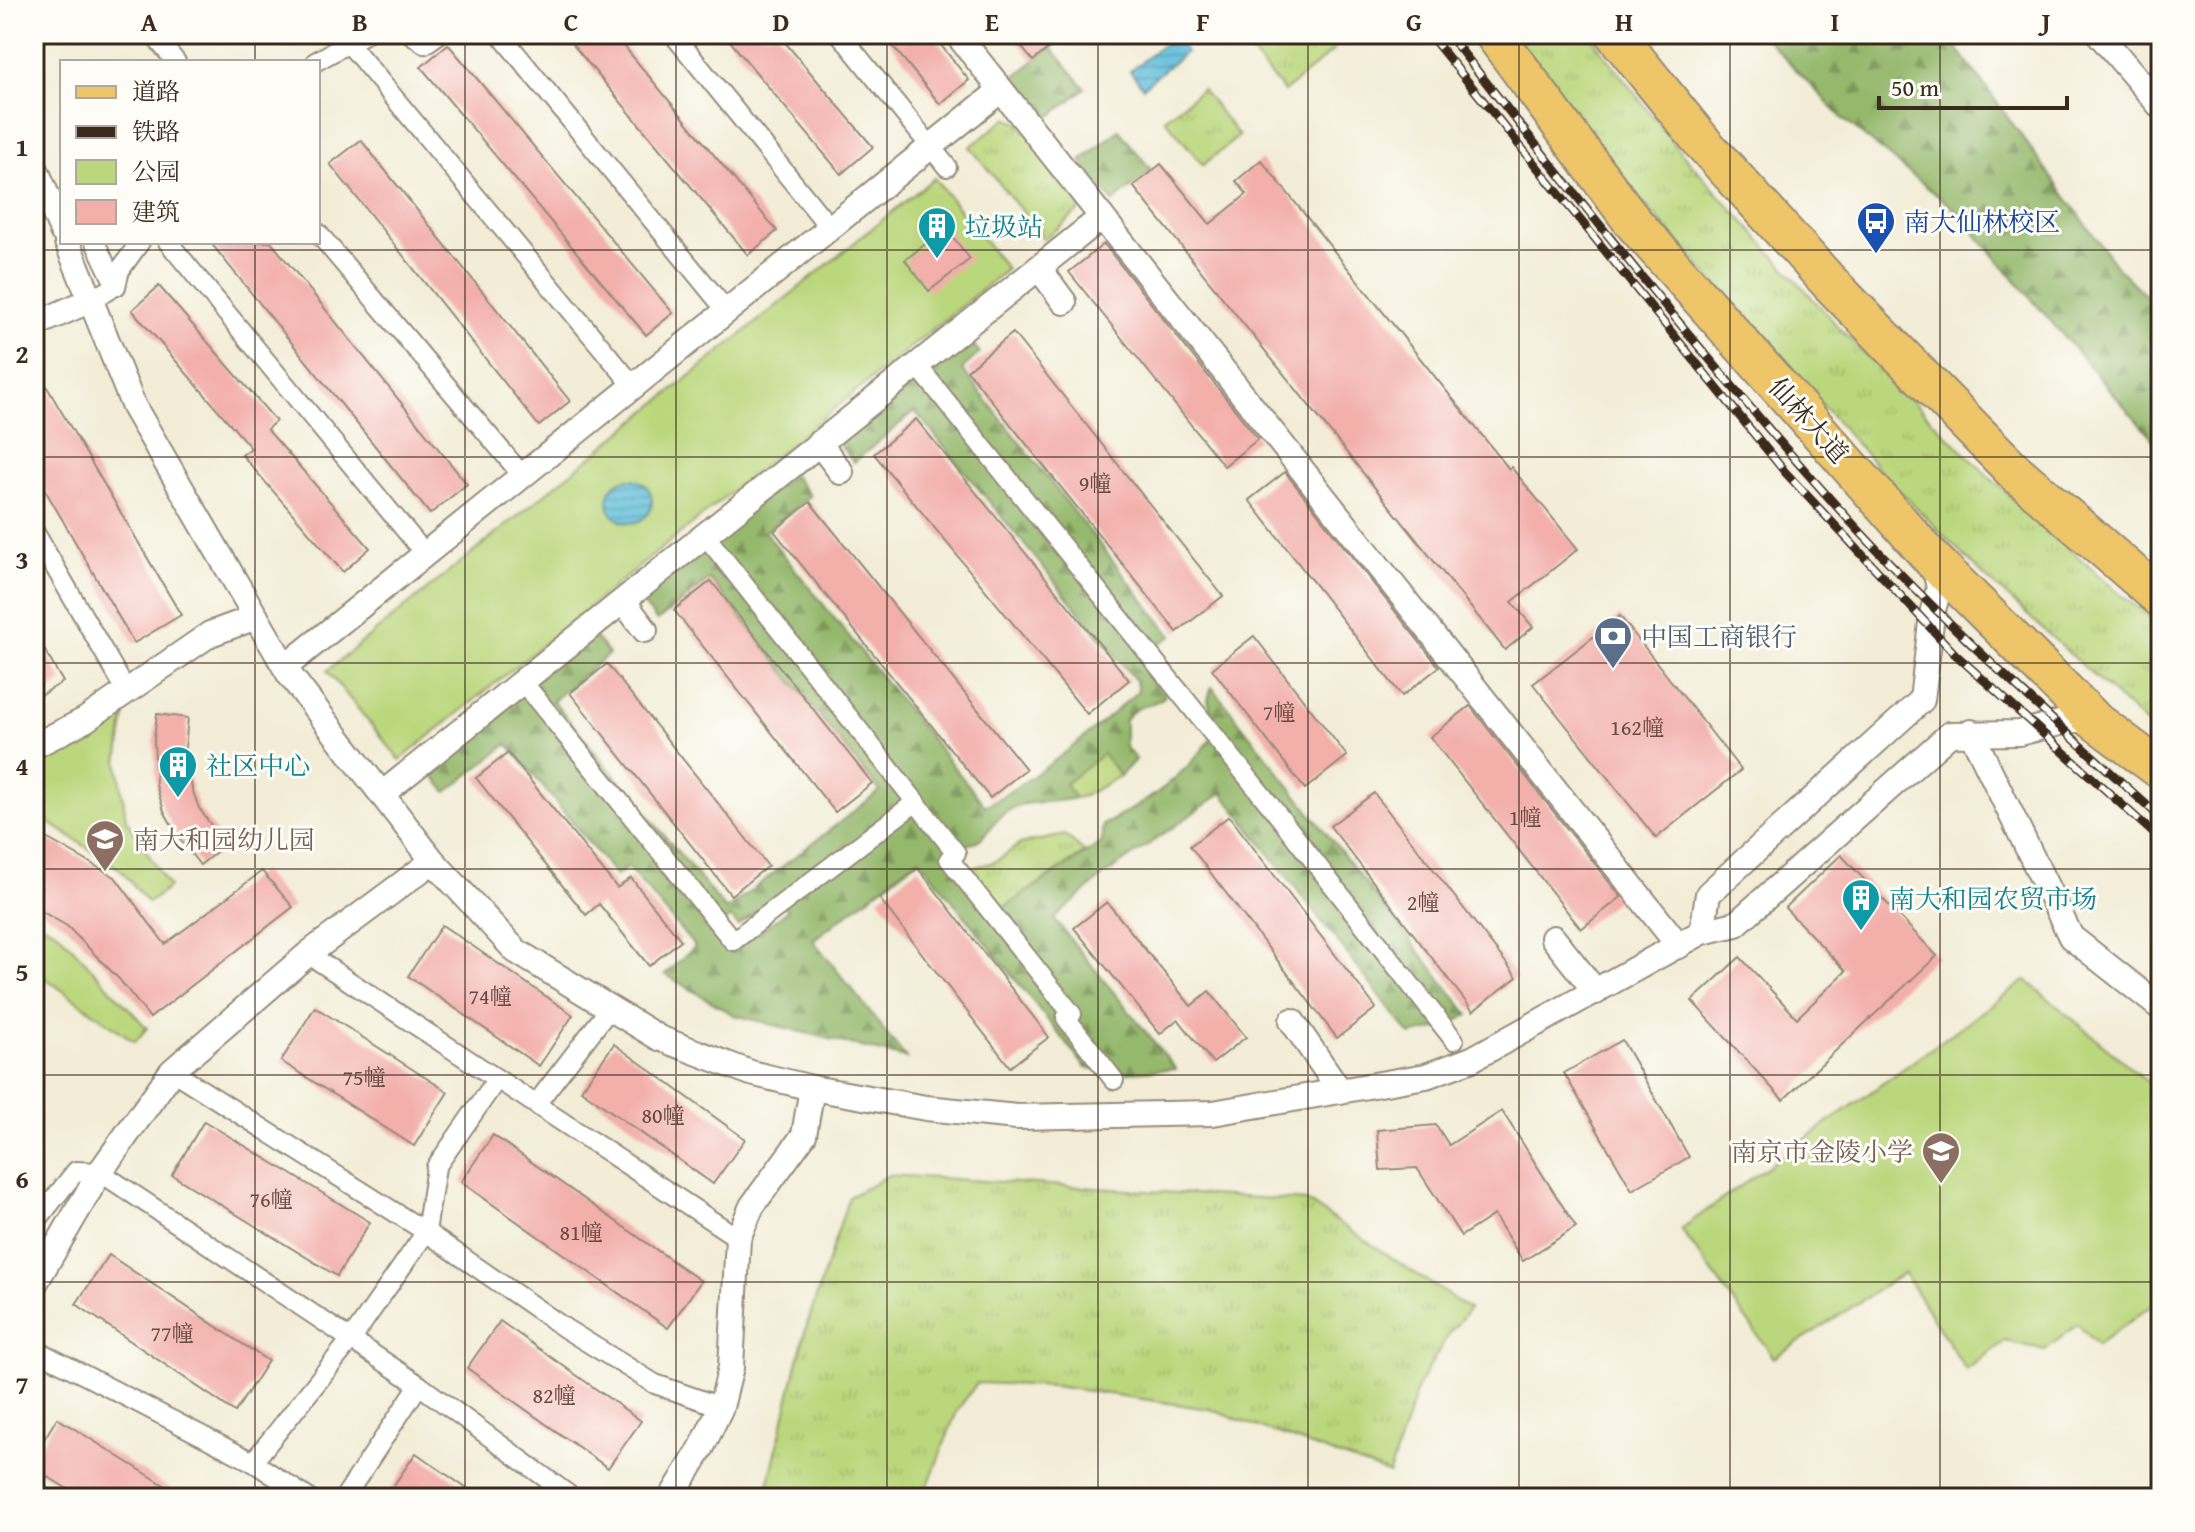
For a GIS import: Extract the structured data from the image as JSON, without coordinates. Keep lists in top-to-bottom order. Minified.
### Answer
{"streets":{"main road":["仙林大道"]},"places":{"bus stop":["南大仙林校区"],"building":["垃圾站","社区中心","南大和园农贸市场"],"bank":["中国工商银行"],"school or university":["南大和园幼儿园","南京市金陵小学"]},"house_numbers":["9幢","7幢","162幢","1幢","2幢","74幢","75幢","80幢","76幢","81幢","77幢","82幢"],"legend":["道路","铁路","公园","建筑"],"scale_bar":"50 m","grid":{"columns":["A","B","C","D","E","F","G","H","I","J"],"rows":["1","2","3","4","5","6","7"]}}
